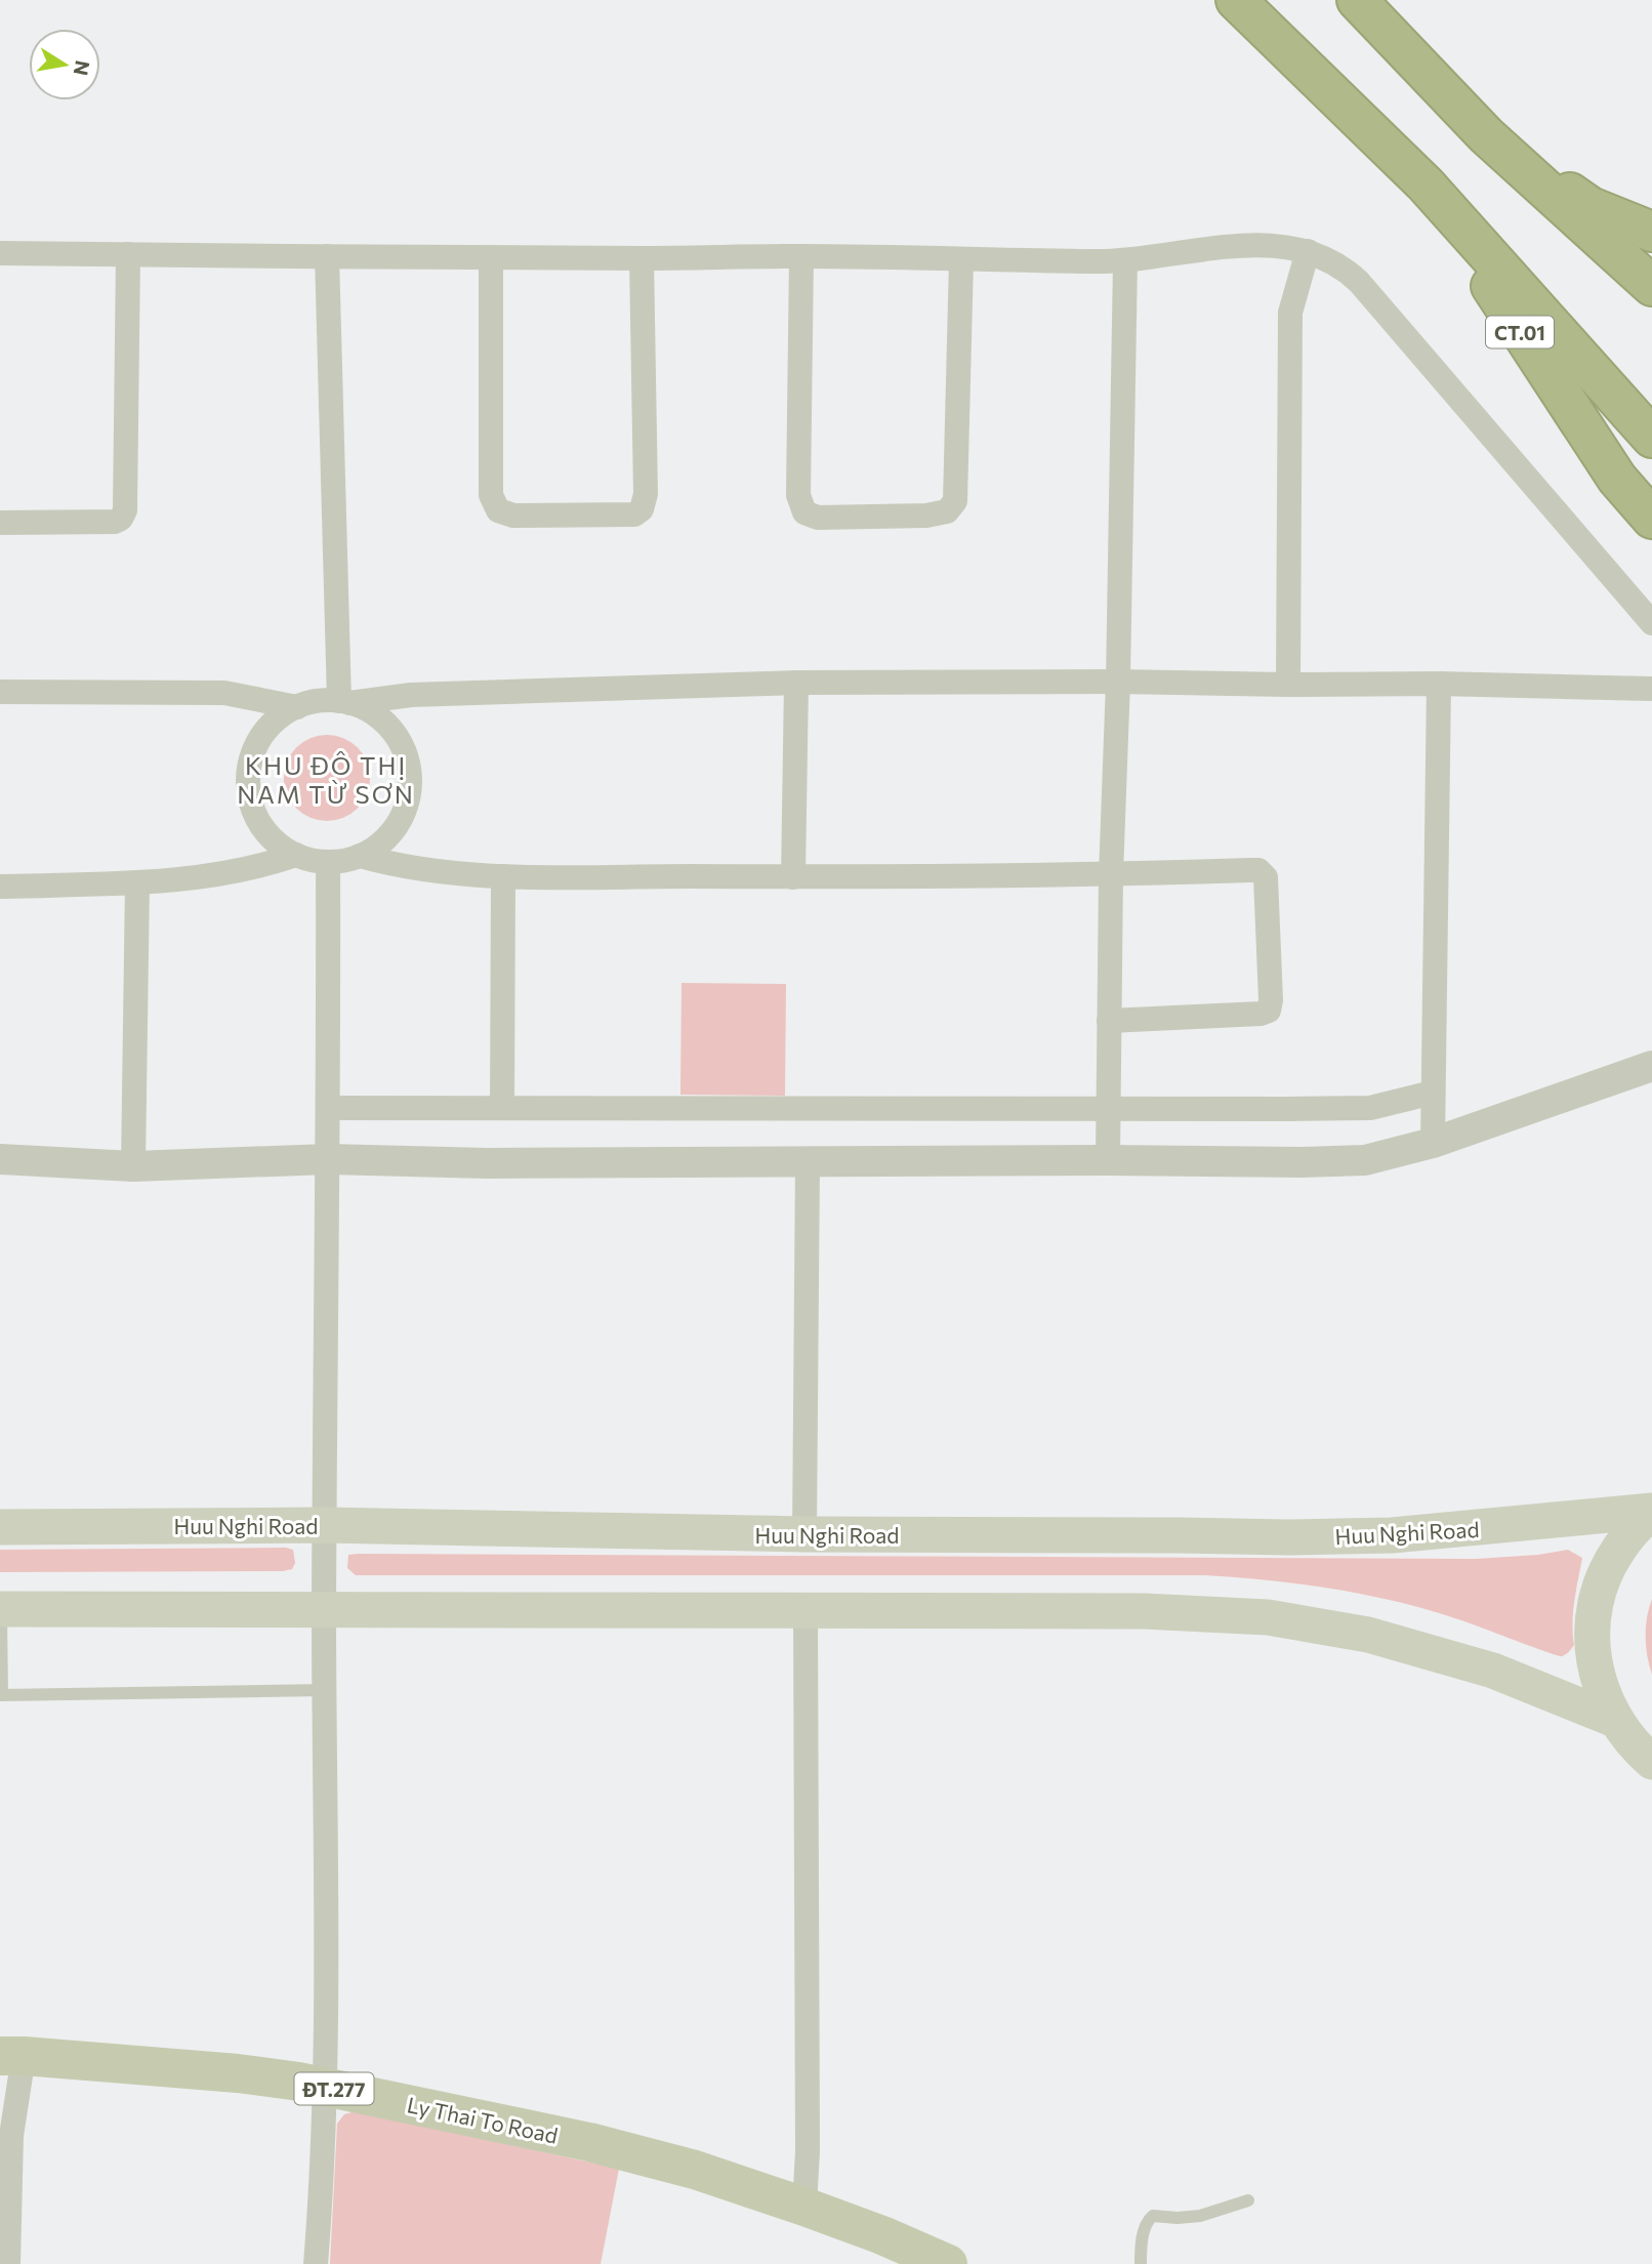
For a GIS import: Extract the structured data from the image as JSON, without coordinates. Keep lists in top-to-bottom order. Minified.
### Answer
{"streets":{"highway":["CT.01"],"main road":["Huu Nghi Road","ĐT.277","Ly Thai To Road"]},"districts":["KHU ĐÔ THỊ NAM TỪ SƠN"],"north":"right"}
